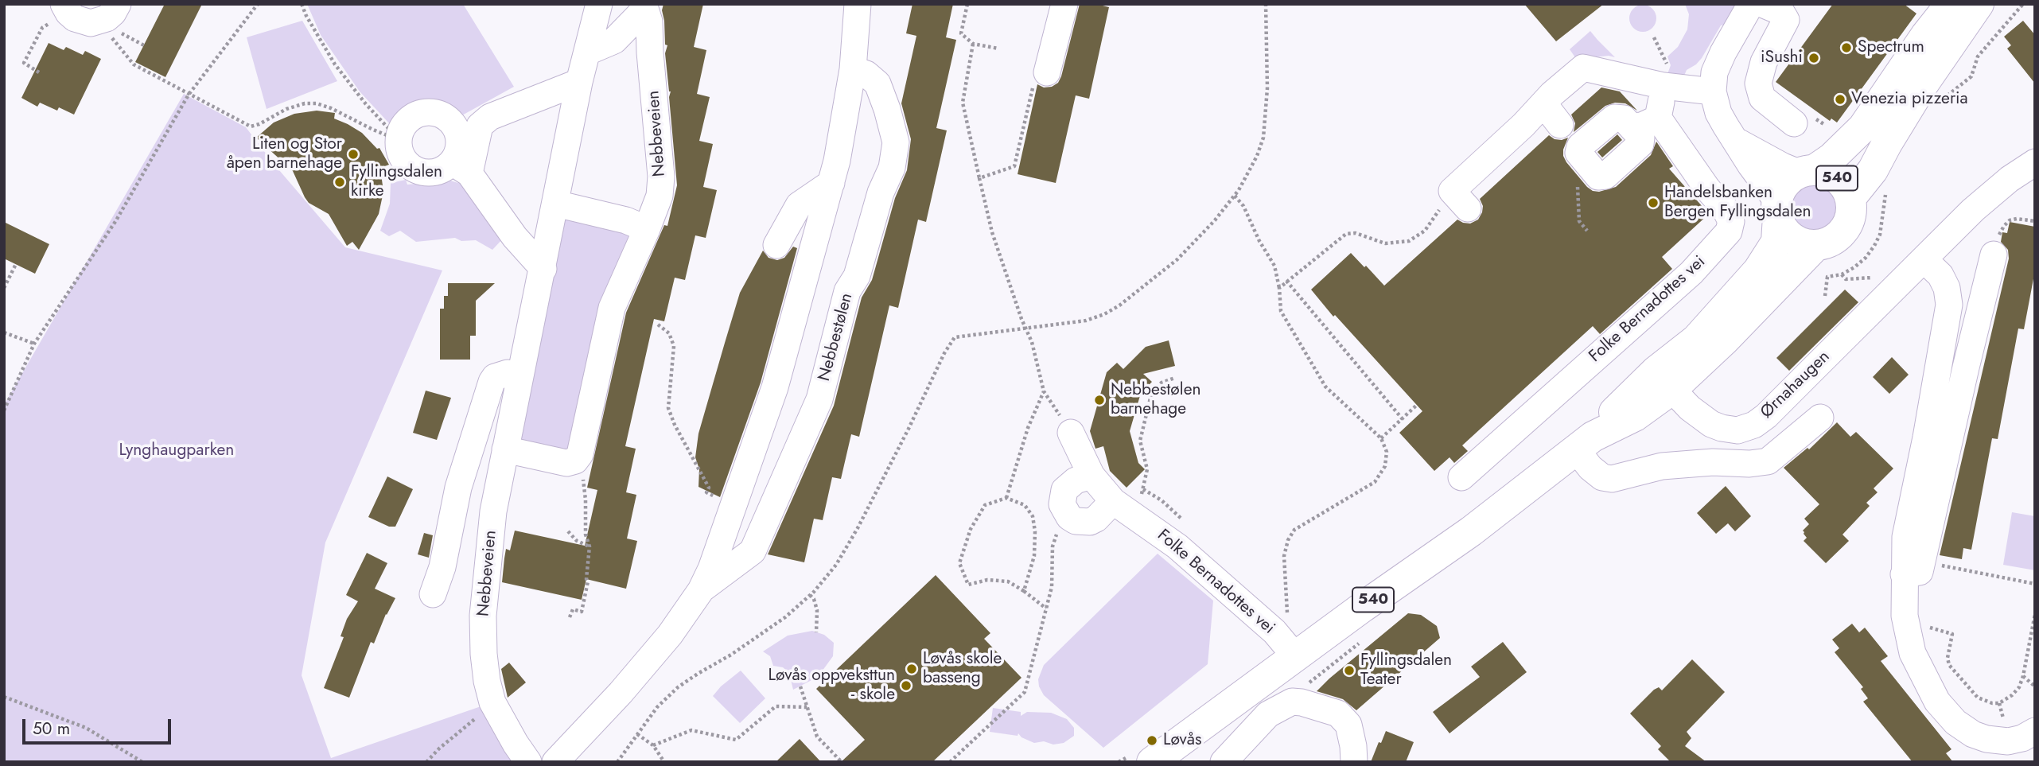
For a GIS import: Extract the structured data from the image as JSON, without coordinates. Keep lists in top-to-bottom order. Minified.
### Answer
{"streets":{"main road":["540"],"street":["Nebbeveien","Folke Bernadottes vei","Nebbestølen","Ørnahaugen"]},"crossings":[["540","Folke Bernadottes vei"],["540","Ørnahaugen"]],"parks":["Lynghaugparken"],"places":["Spectrum","iSushi","Venezia pizzeria","Liten og Stor åpen barnehage","Fyllingsdalen kirke","Handelsbanken Bergen Fyllingsdalen","Nebbestølen barnehage","Løvås skole basseng","Fyllingsdalen Teater","Løvås oppveksttun - skole","Løvås"],"scale_bar":"50 m"}
